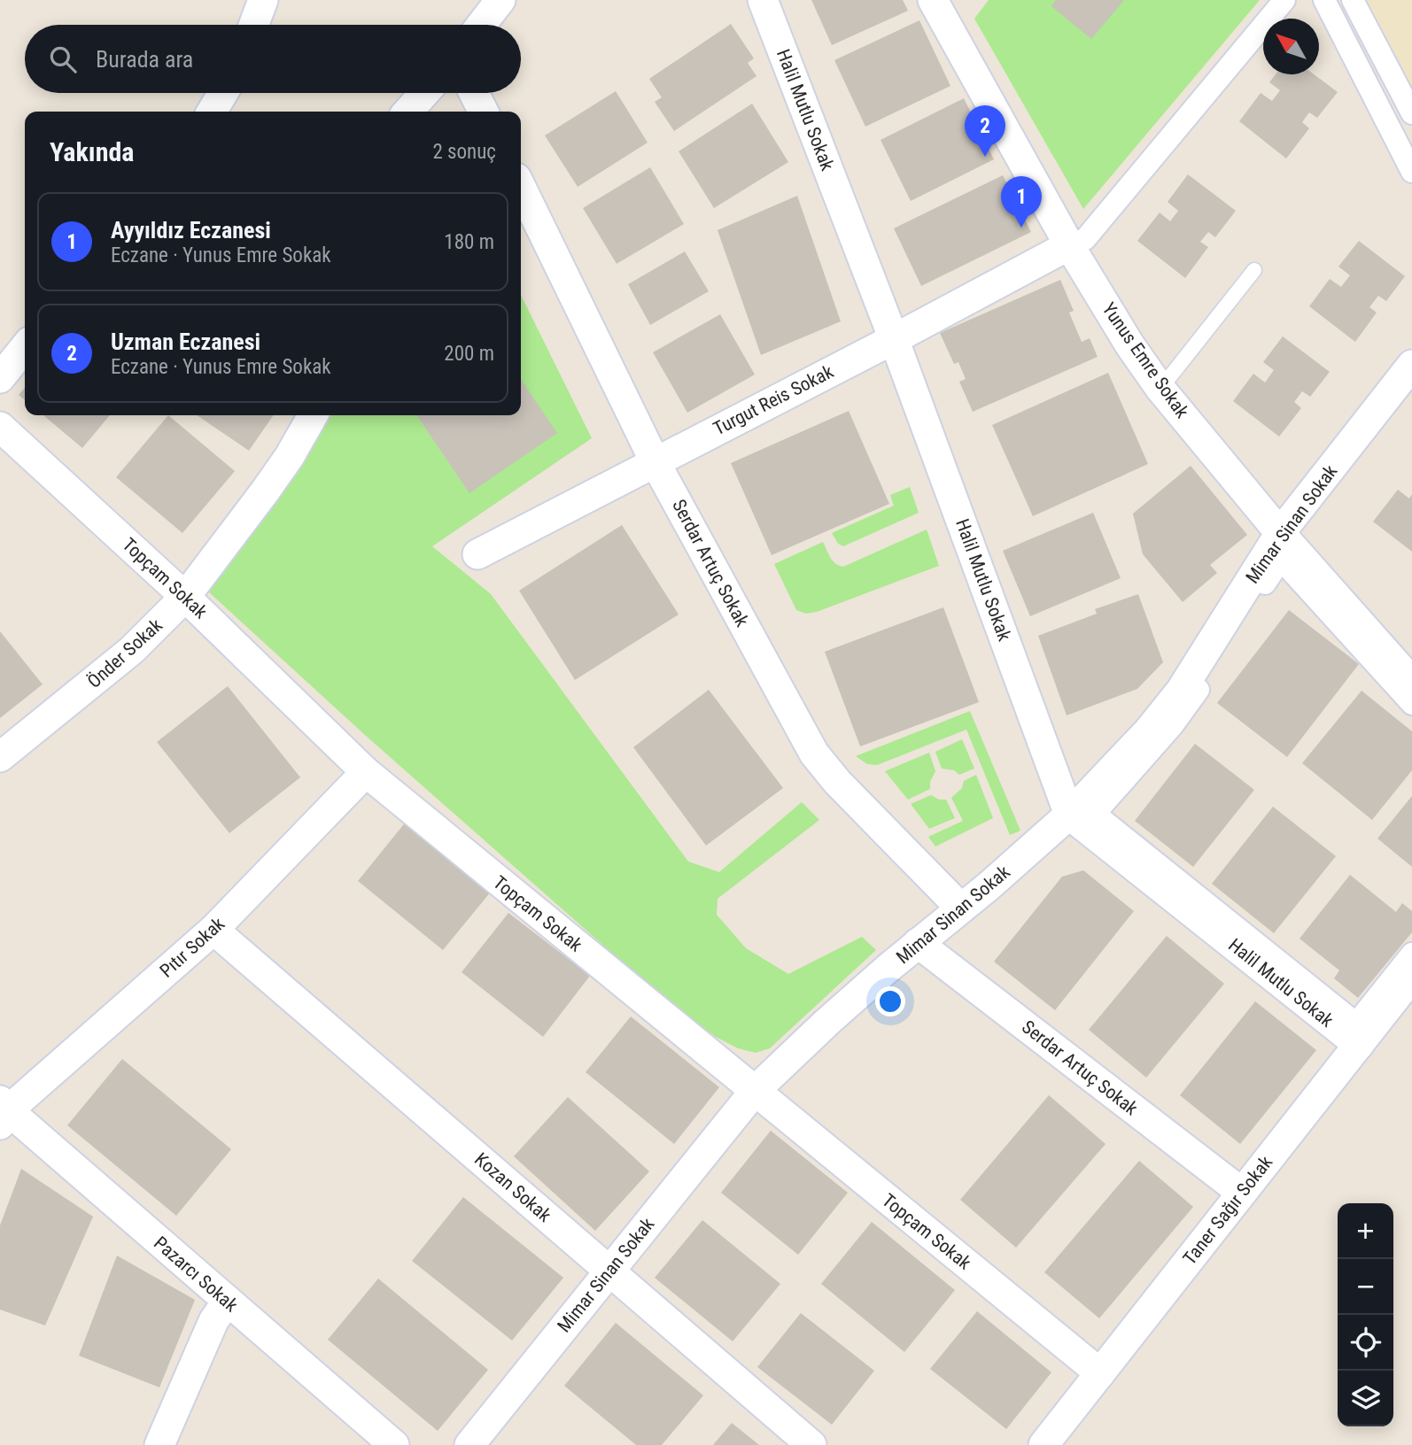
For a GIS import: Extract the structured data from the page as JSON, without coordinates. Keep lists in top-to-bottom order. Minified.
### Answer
{"streets":{"street":["Halil Mutlu Sokak","Yunus Emre Sokak","Turgut Reis Sokak","Mimar Sinan Sokak","Serdar Artuç Sokak","Topçam Sokak","Önder Sokak","Pıtır Sokak","Kozan Sokak","Taner Sağır Sokak","Pazarcı Sokak"]},"crossings":[["Halil Mutlu Sokak","Turgut Reis Sokak"],["Halil Mutlu Sokak","Mimar Sinan Sokak"],["Halil Mutlu Sokak","Taner Sağır Sokak"],["Yunus Emre Sokak","Turgut Reis Sokak"],["Yunus Emre Sokak","Mimar Sinan Sokak"],["Turgut Reis Sokak","Serdar Artuç Sokak"],["Mimar Sinan Sokak","Serdar Artuç Sokak"],["Mimar Sinan Sokak","Topçam Sokak"],["Mimar Sinan Sokak","Kozan Sokak"],["Serdar Artuç Sokak","Taner Sağır Sokak"],["Topçam Sokak","Önder Sokak"],["Topçam Sokak","Pıtır Sokak"],["Topçam Sokak","Taner Sağır Sokak"],["Pıtır Sokak","Kozan Sokak"],["Pıtır Sokak","Pazarcı Sokak"]],"north":"top left","page":{"search":"Burada ara","pins":["2","1"],"heading":["Yakında","2 sonuç"],"list":[{"mark":"1","name":"Ayyıldız Eczanesi","note":"Eczane · Yunus Emre Sokak","value":"180 m"},{"mark":"2","name":"Uzman Eczanesi","note":"Eczane · Yunus Emre Sokak","value":"200 m"}],"map_buttons":["+","−"]}}
